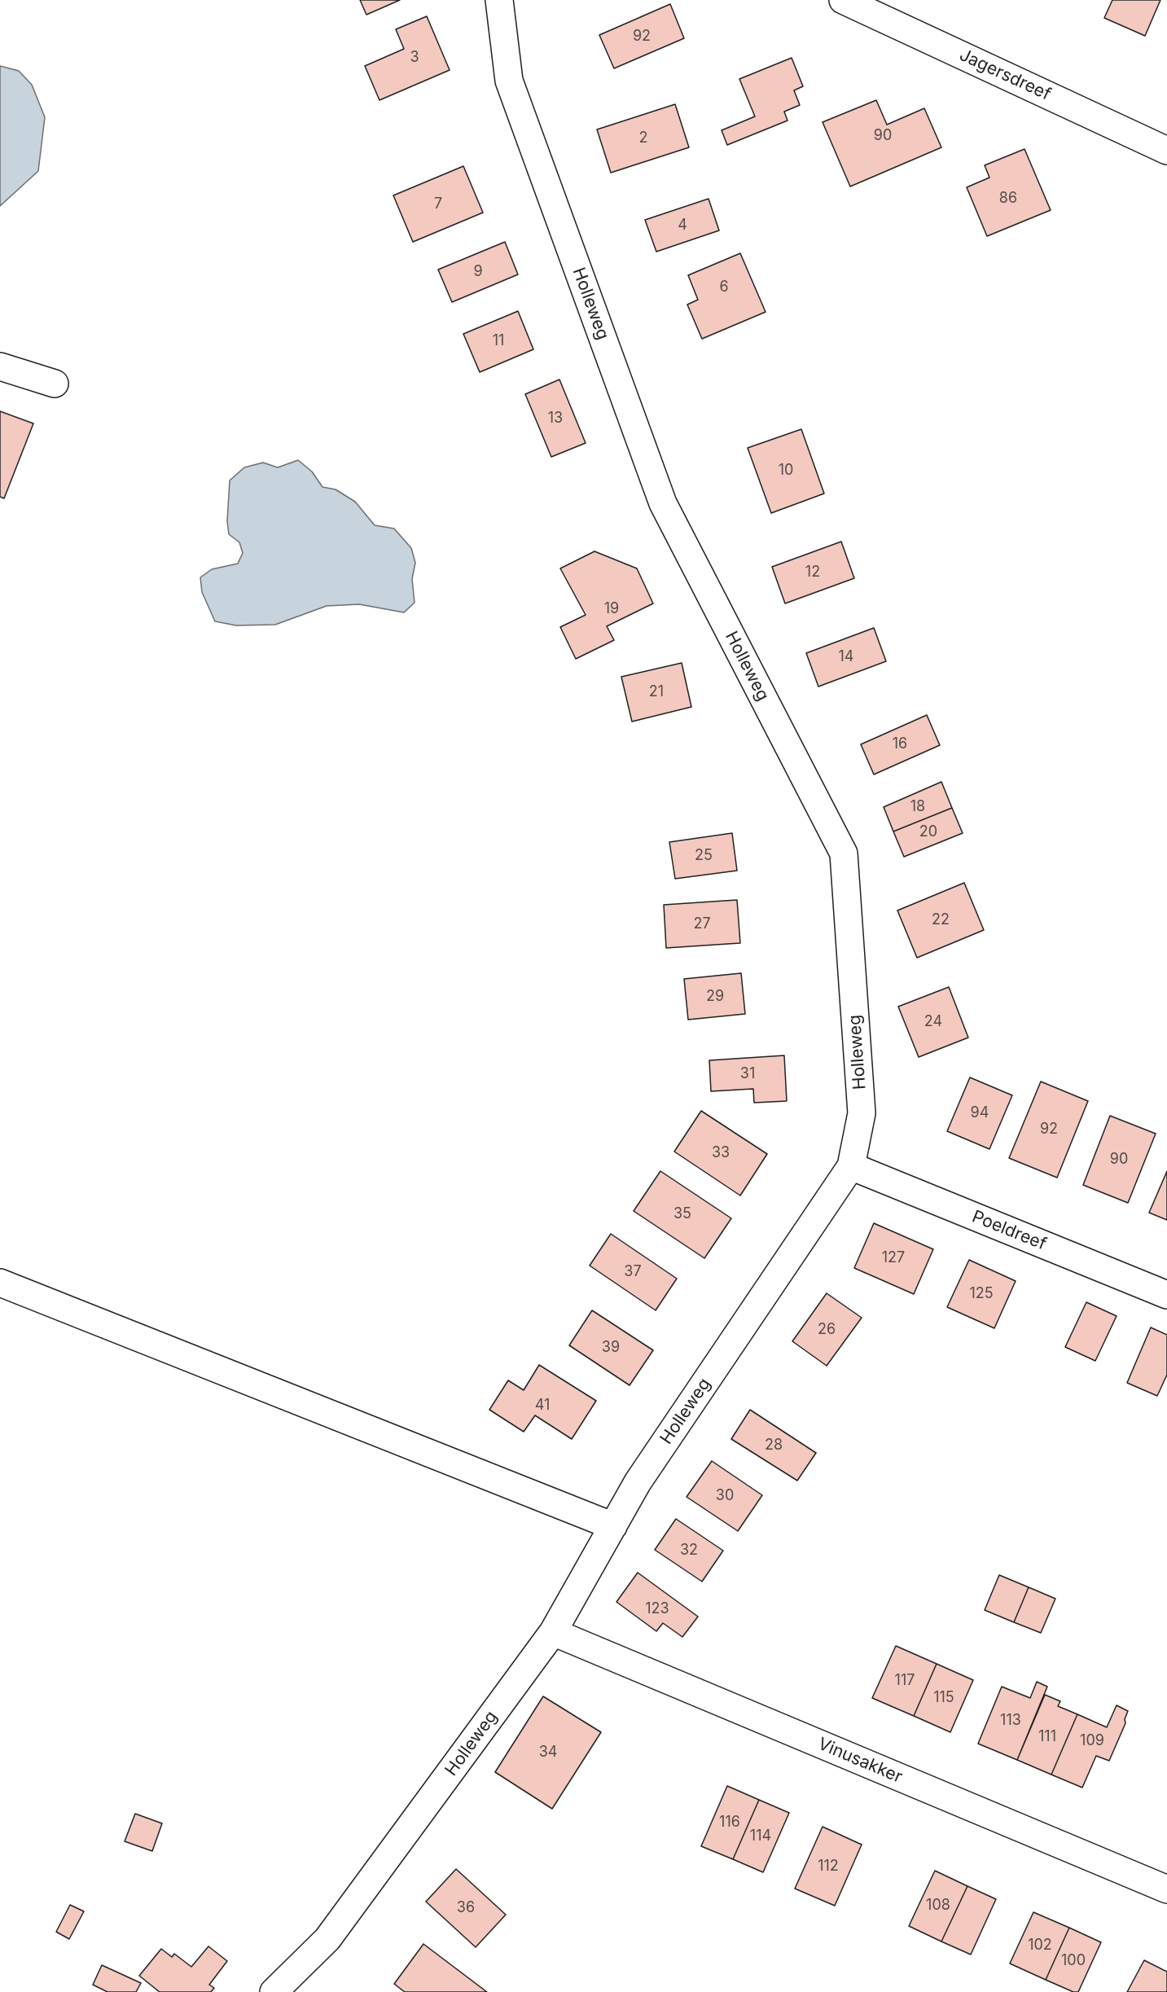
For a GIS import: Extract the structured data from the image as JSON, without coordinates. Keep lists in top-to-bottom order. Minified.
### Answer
{"streets":{"street":["Jagersdreef","Holleweg","Poeldreef","Vinusakker"]},"crossings":[["Holleweg","Poeldreef"],["Holleweg","Vinusakker"]],"house_numbers":["92","3","90","2","86","7","4","9","6","11","13","10","12","19","14","21","16","18","20","25","22","27","29","24","31","94","92","33","90","35","127","37","125","26","39","41","28","30","32","123","117","115","113","111","109","34","116","114","112","108","36","102","100"]}
